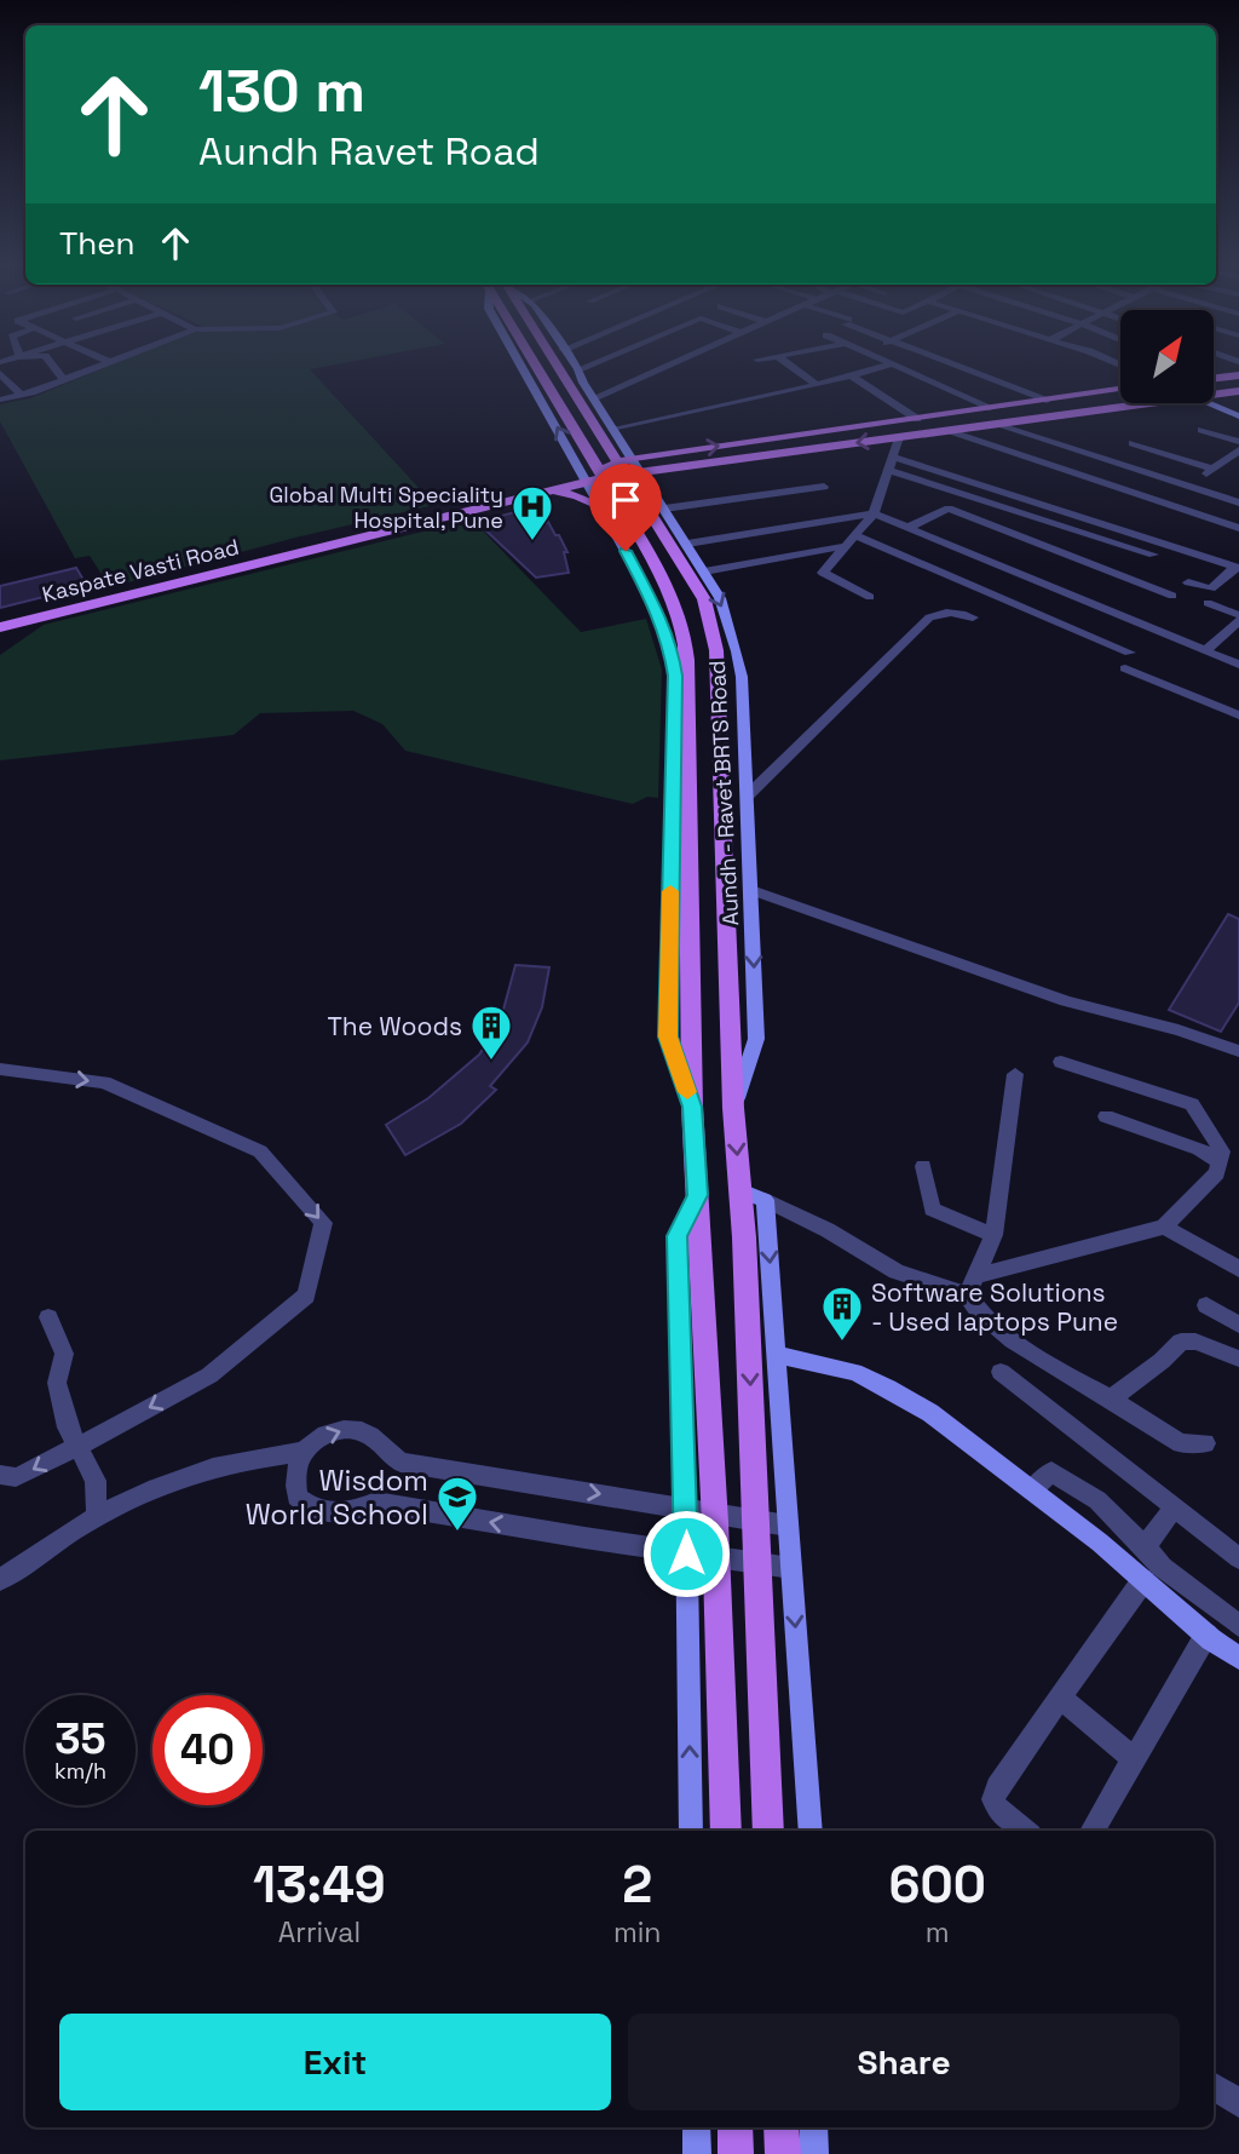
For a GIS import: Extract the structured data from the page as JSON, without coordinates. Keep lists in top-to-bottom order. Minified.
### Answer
{"streets":{"main road":["Kaspate Vasti Road"],"street":["Aundh - Ravet BRTS Road"]},"crossings":[["Kaspate Vasti Road","Aundh - Ravet BRTS Road"]],"places":{"hospital":["Global Multi Speciality Hospital, Pune"],"building":["The Woods","Software Solutions - Used laptops Pune"],"school or university":["Wisdom World School"]},"north":"top right","page":{"turn":["130 m","Aundh Ravet Road"],"then":"Then","speed":"35 km/h","limit":"40","eta":["13:49","Arrival","2","min","600","m"],"buttons":["Exit","Share"]}}
